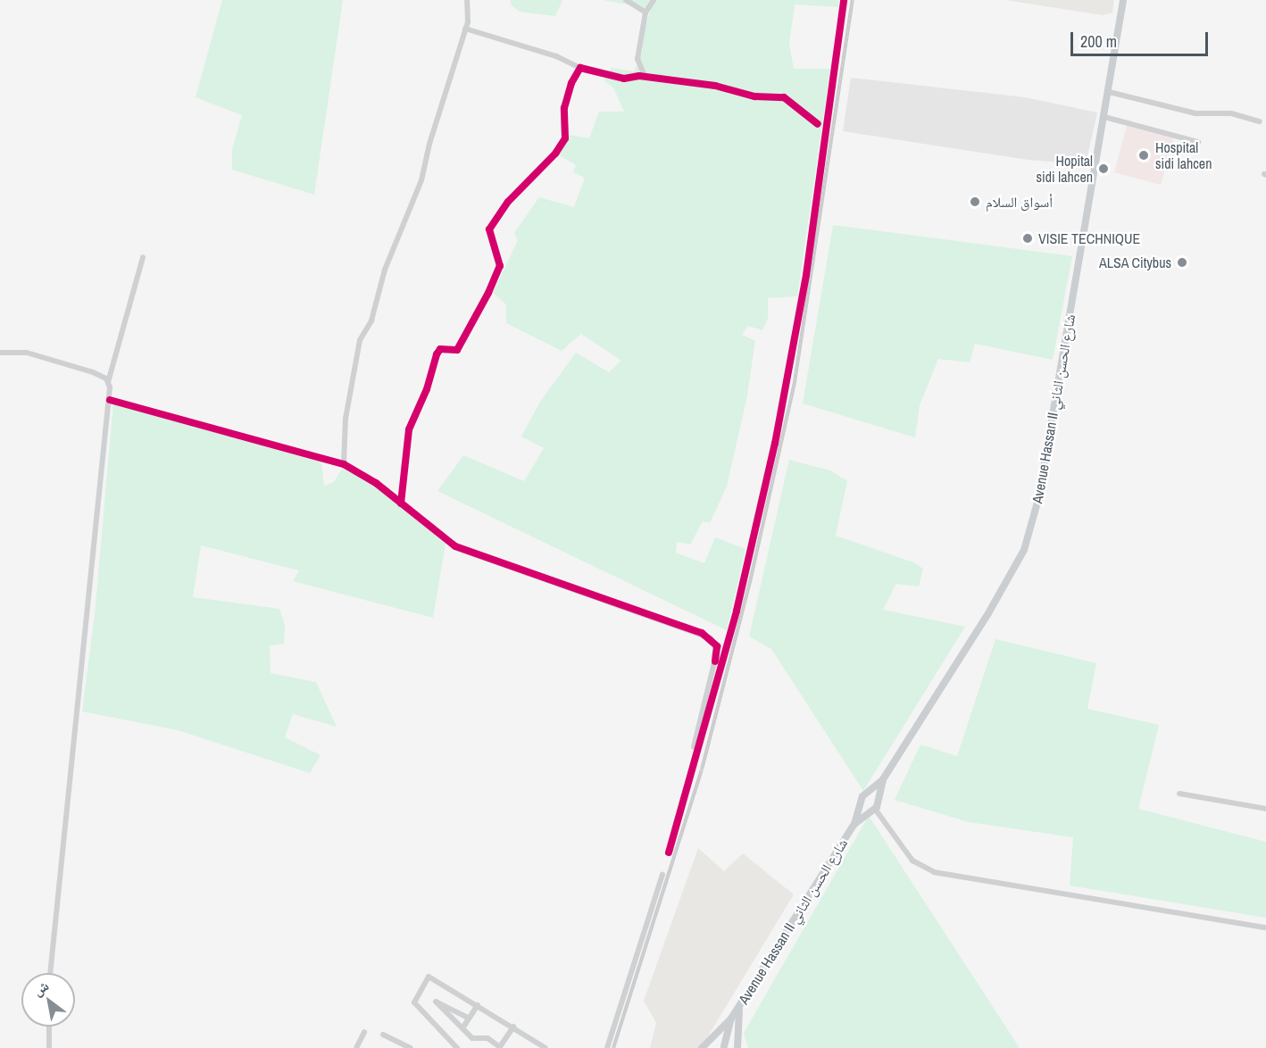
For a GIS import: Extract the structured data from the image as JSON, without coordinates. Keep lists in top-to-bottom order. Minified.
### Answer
{"streets":{"main road":["Avenue Hassan II شارع الحسن الثاني"]},"places":["Hospital sidi lahcen","Hopital sidi lahcen","أسواق السلام","VISIE TECHNIQUE","ALSA Citybus"],"scale_bar":"200 m","north":"top left"}
